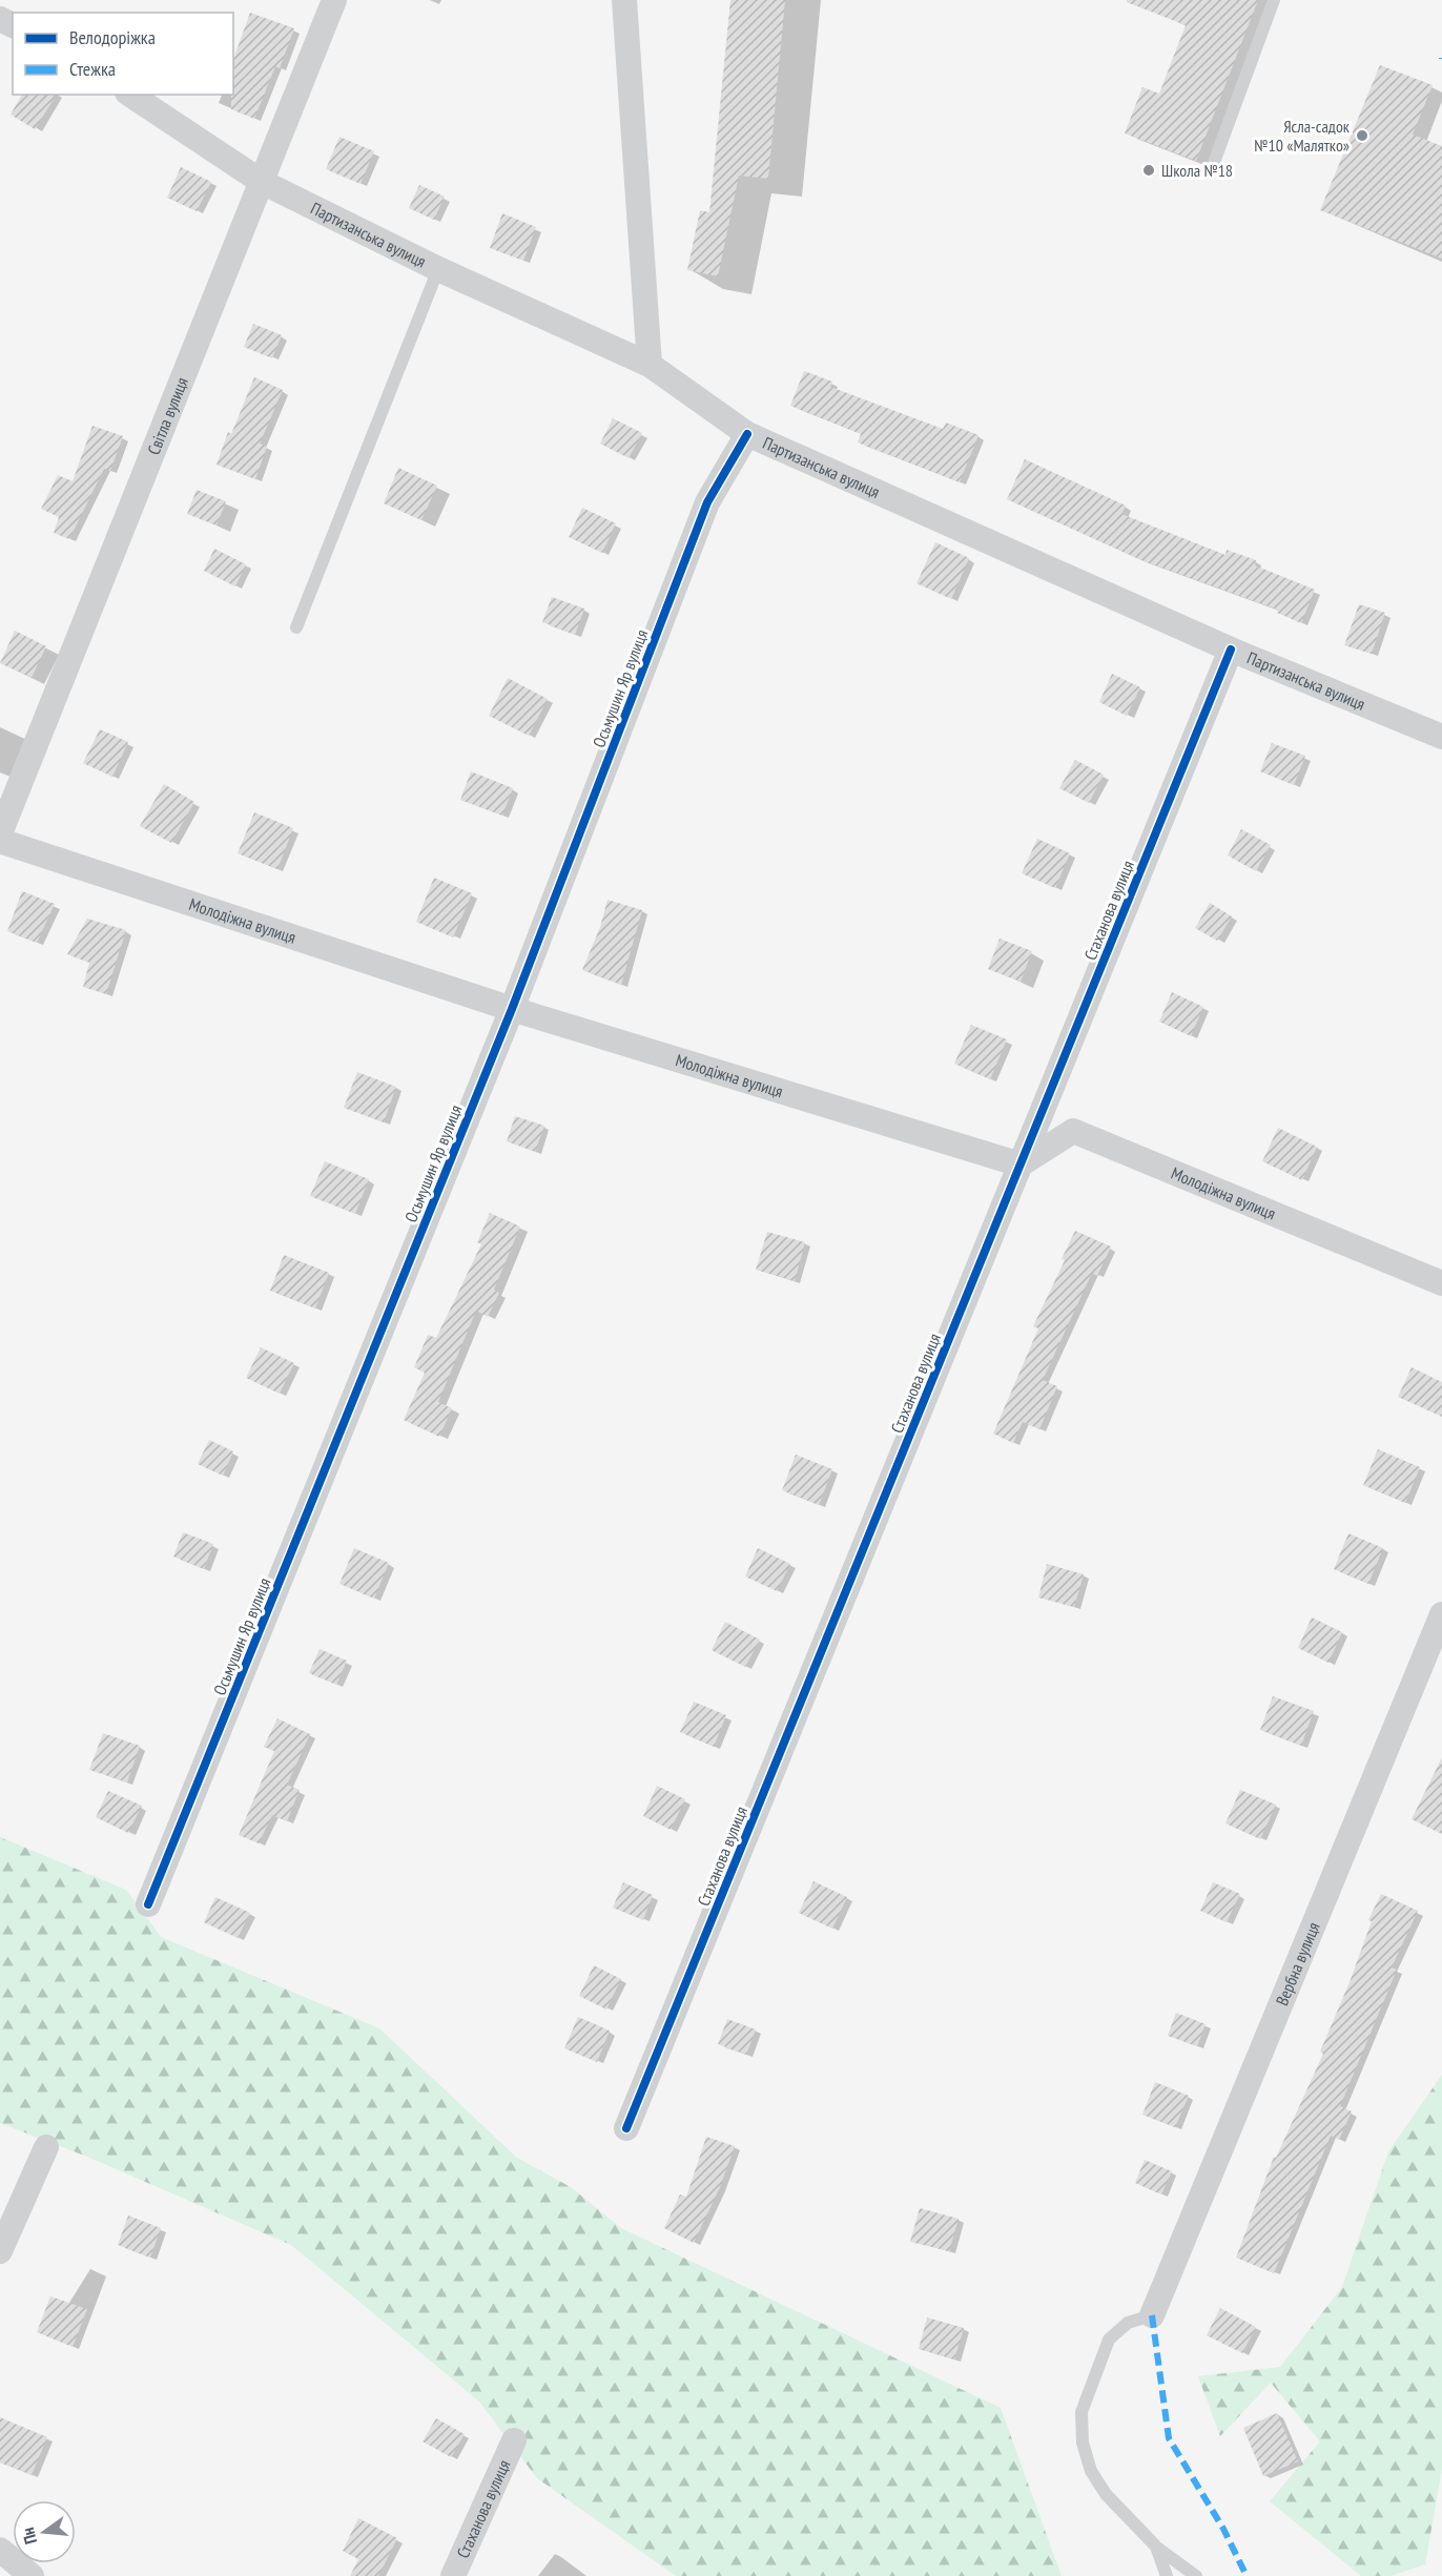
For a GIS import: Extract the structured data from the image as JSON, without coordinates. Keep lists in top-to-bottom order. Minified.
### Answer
{"streets":{"street":["Партизанська вулиця","Світла вулиця","Осьмушин Яр вулиця","Стаханова вулиця","Молодіжна вулиця","Вербна вулиця"]},"crossings":[["Партизанська вулиця","Світла вулиця"],["Партизанська вулиця","Осьмушин Яр вулиця"],["Партизанська вулиця","Стаханова вулиця"],["Осьмушин Яр вулиця","Молодіжна вулиця"],["Стаханова вулиця","Молодіжна вулиця"]],"places":["Ясла-садок №10 «Малятко»","Школа №18"],"legend":["Велодоріжка","Стежка"],"north":"left"}
